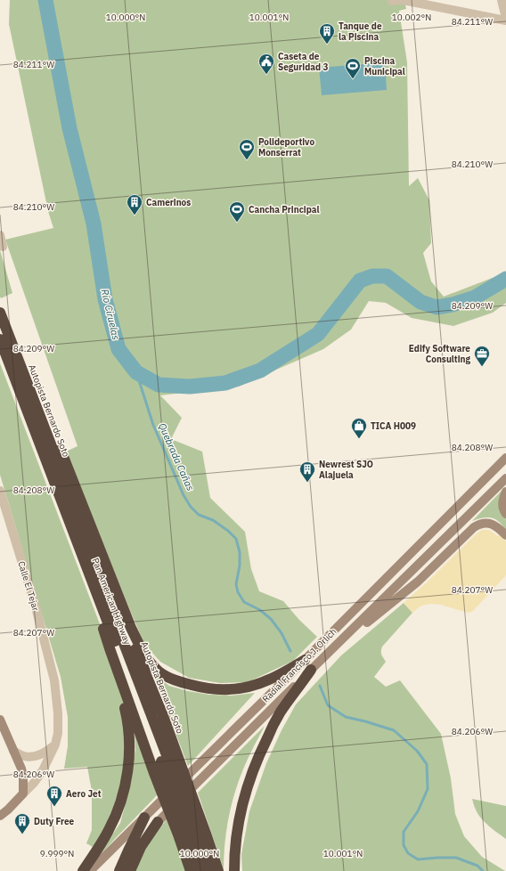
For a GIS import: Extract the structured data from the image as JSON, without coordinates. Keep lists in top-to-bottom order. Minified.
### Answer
{"streets":{"highway":["Autopista Bernardo Soto","Pan American Highway"],"main road":["Radial Francisco J. Orlich"],"street":["Calle El Tejar"]},"crossings":[["Autopista Bernardo Soto","Pan American Highway"]],"water":["Río Ciruelas","Quebrada Cañas"],"places":{"building":["Tanque de la Piscina","Camerinos","Newrest SJO Alajuela","Aero Jet","Duty Free"],"public building":["Caseta de Seguridad 3"],"sports":["Piscina Municipal","Polideportivo Monserrat","Cancha Principal"],"office":["Edify Software Consulting"],"shop":["TICA H009"]},"coordinates":["10.000°N","10.001°N","10.002°N","84.211°W","84.210°W","84.209°W","84.208°W","84.207°W","84.206°W","9.999°N"]}
